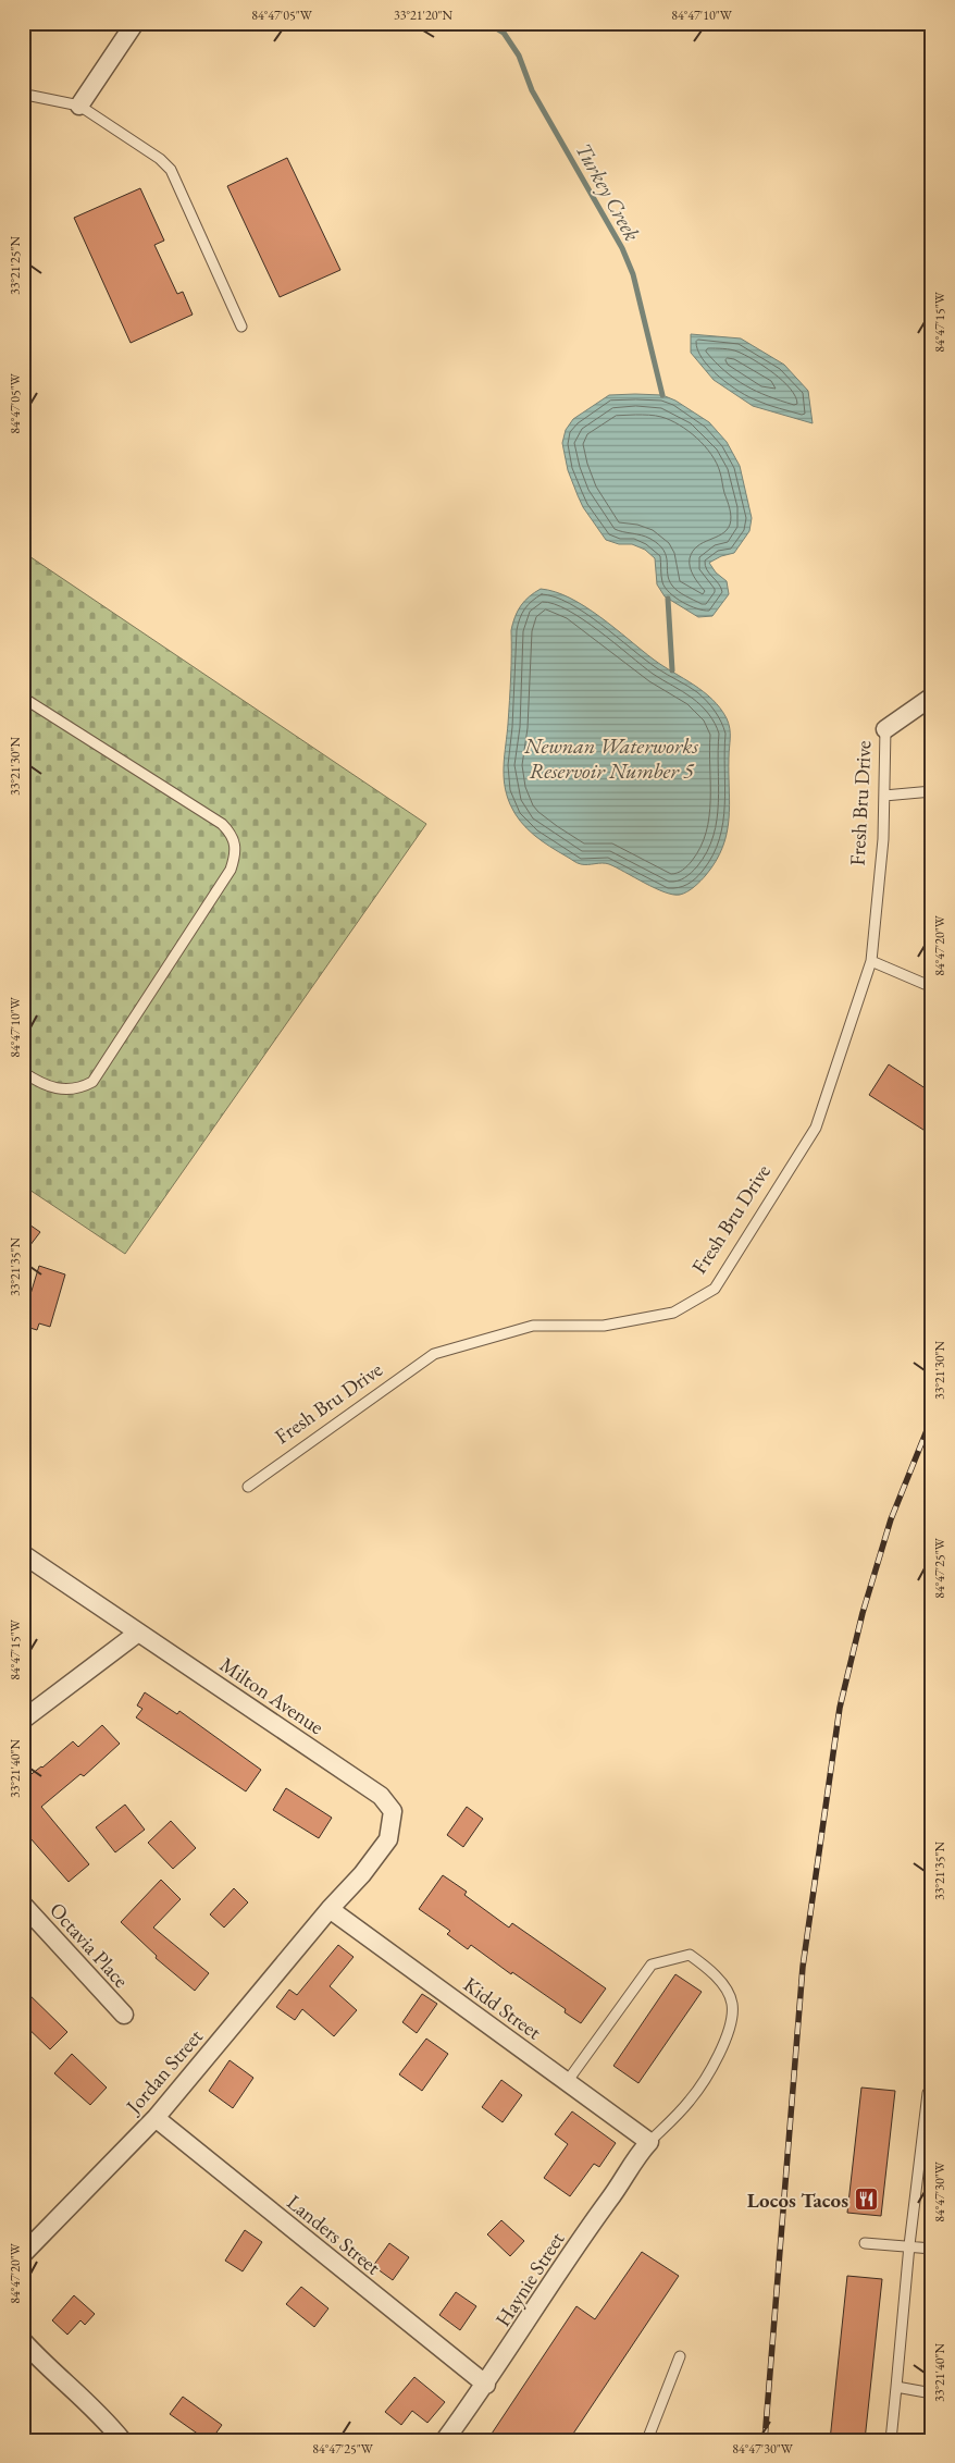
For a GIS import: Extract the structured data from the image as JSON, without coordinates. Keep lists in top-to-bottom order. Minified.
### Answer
{"streets":{"street":["Fresh Bru Drive","Milton Avenue","Octavia Place","Kidd Street","Jordan Street","Landers Street","Haynie Street"]},"crossings":[["Milton Avenue","Kidd Street"],["Milton Avenue","Jordan Street"],["Kidd Street","Jordan Street"],["Kidd Street","Haynie Street"],["Jordan Street","Landers Street"],["Landers Street","Haynie Street"]],"water":["Turkey Creek","Newnan Waterworks Reservoir Number 5"],"places":{"restaurant":["Locos Tacos"]},"coordinates":["84°47'05\"W","33°21'20\"N","84°47'10\"W","33°21'25\"N","84°47'15\"W","33°21'30\"N","84°47'20\"W","33°21'35\"N","84°47'25\"W","33°21'40\"N","84°47'30\"W"]}
